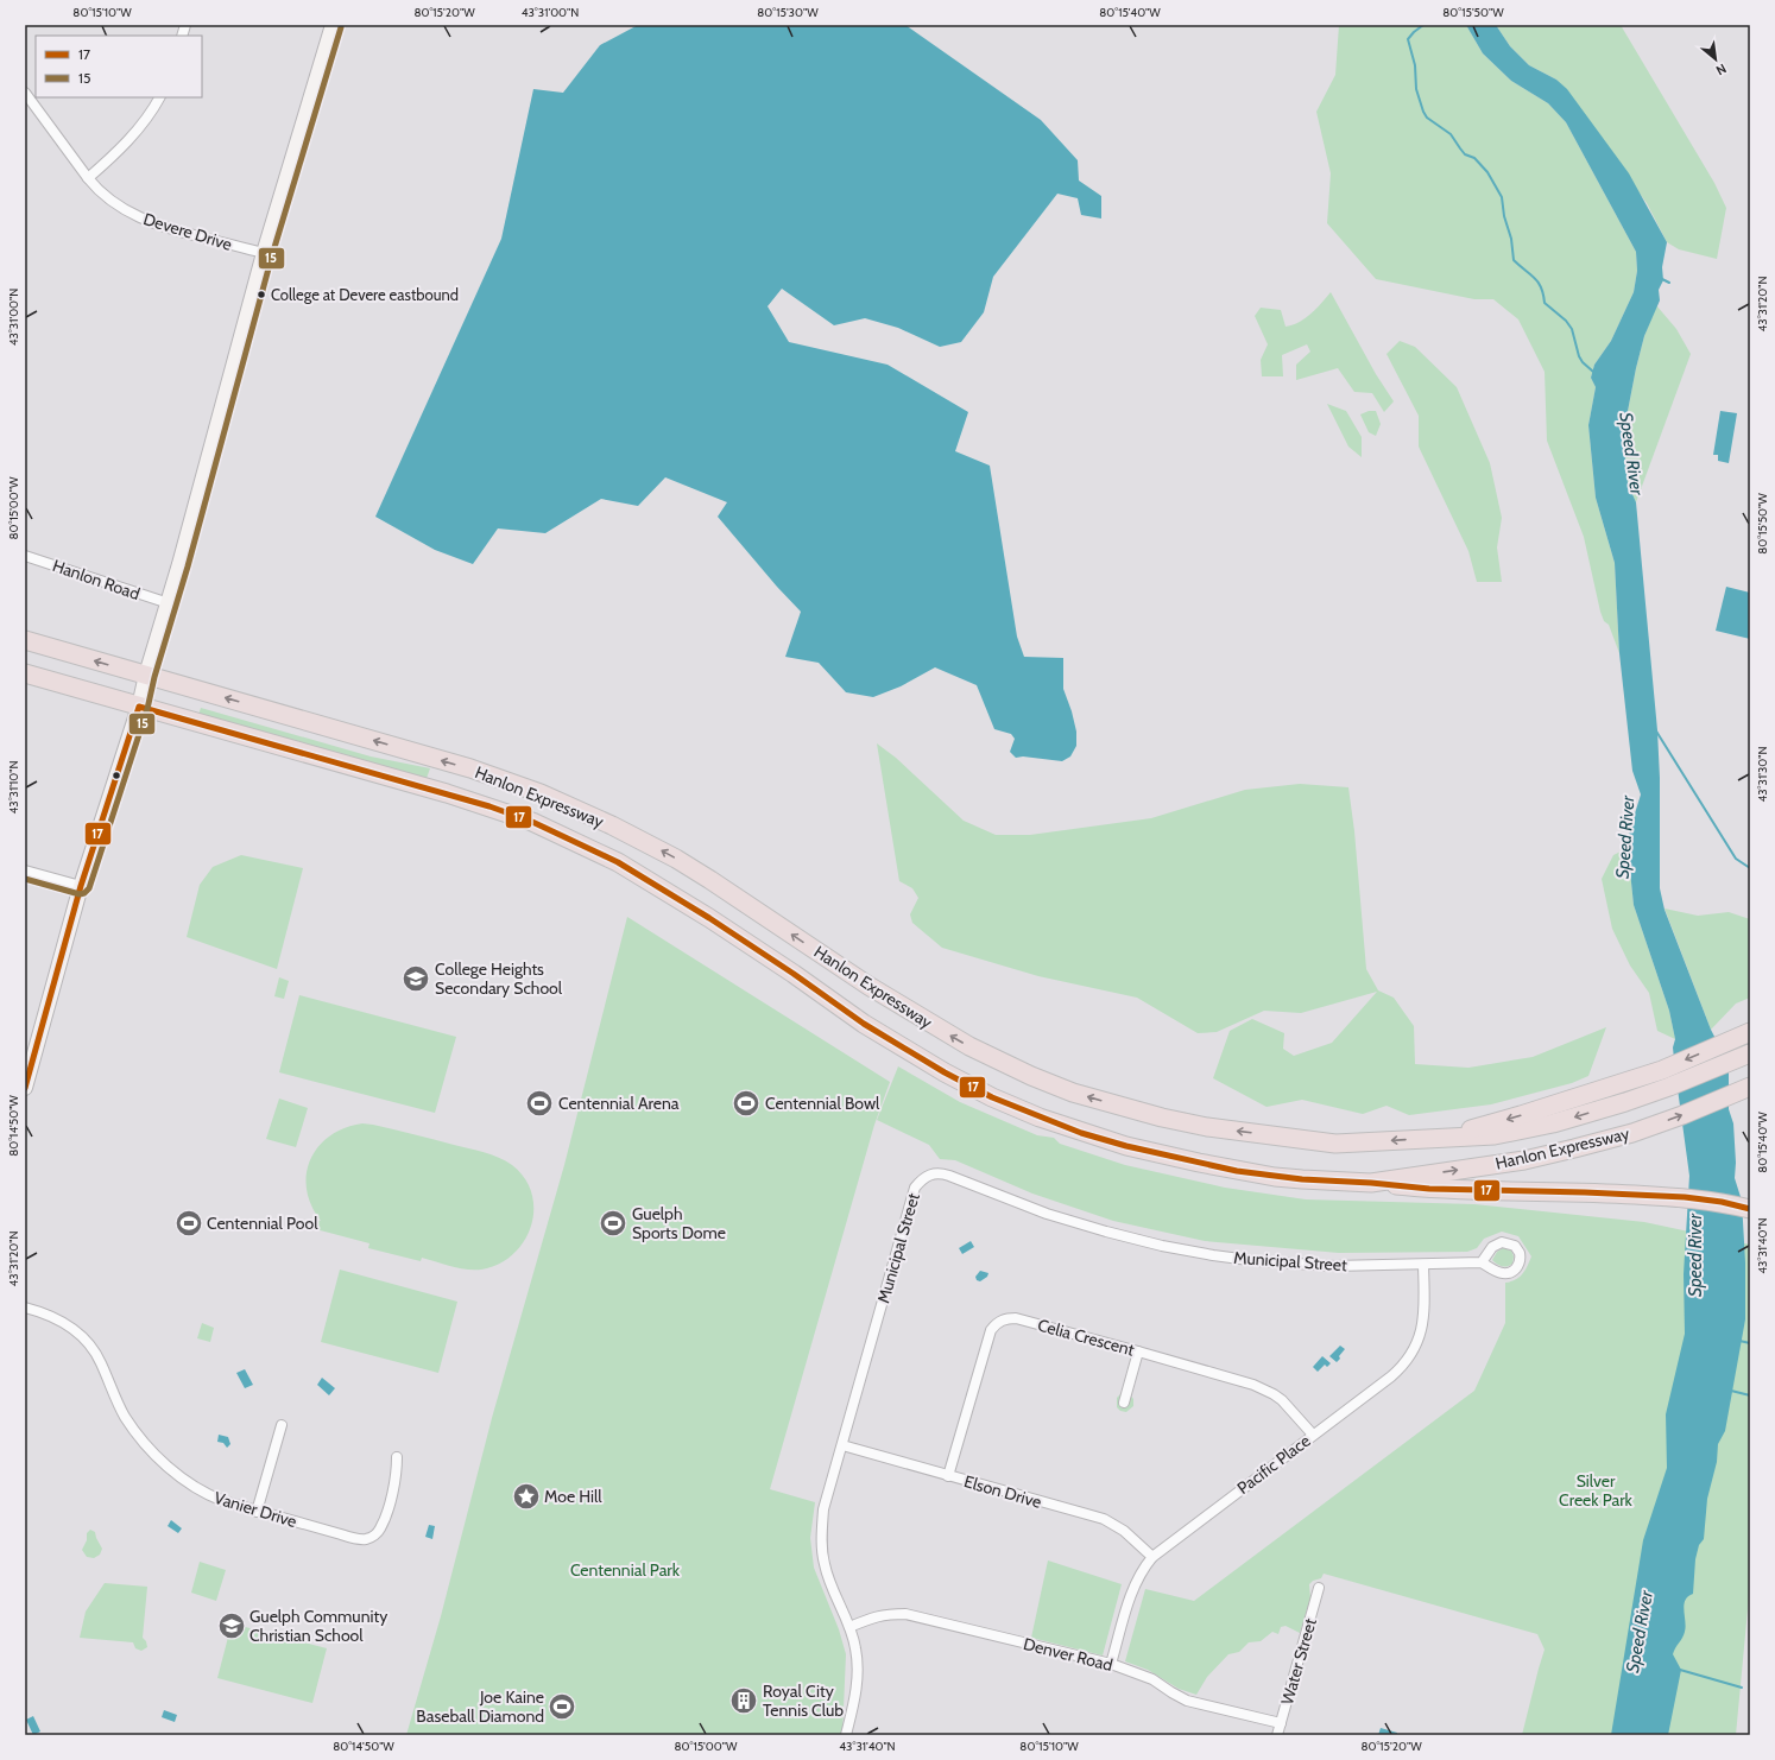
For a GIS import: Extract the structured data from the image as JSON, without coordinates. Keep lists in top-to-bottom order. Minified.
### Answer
{"streets":{"highway":["Hanlon Expressway"],"street":["Devere Drive","Hanlon Road","Municipal Street","Celia Crescent","Pacific Place","Elson Drive","Vanier Drive","Denver Road","Water Street"]},"crossings":[["Municipal Street","Pacific Place"],["Municipal Street","Elson Drive"],["Municipal Street","Denver Road"],["Celia Crescent","Pacific Place"],["Celia Crescent","Elson Drive"],["Pacific Place","Elson Drive"],["Pacific Place","Denver Road"],["Denver Road","Water Street"]],"water":["Speed River"],"parks":["Silver Creek Park","Centennial Park"],"places":{"other":["College at Devere eastbound"],"school or university":["College Heights Secondary School","Guelph Community Christian School"],"sports":["Centennial Arena","Centennial Bowl","Centennial Pool","Guelph Sports Dome","Joe Kaine Baseball Diamond"],"place":["Moe Hill"],"building":["Royal City Tennis Club"]},"lines":["transit line 15","transit line 17"],"legend":["17","15"],"north":"bottom right","coordinates":["80°15'10\"W","80°15'20\"W","43°31'00\"N","80°15'30\"W","80°15'40\"W","80°15'50\"W","43°31'20\"N","80°15'00\"W","43°31'30\"N","43°31'10\"N","80°14'50\"W","43°31'40\"N"]}
